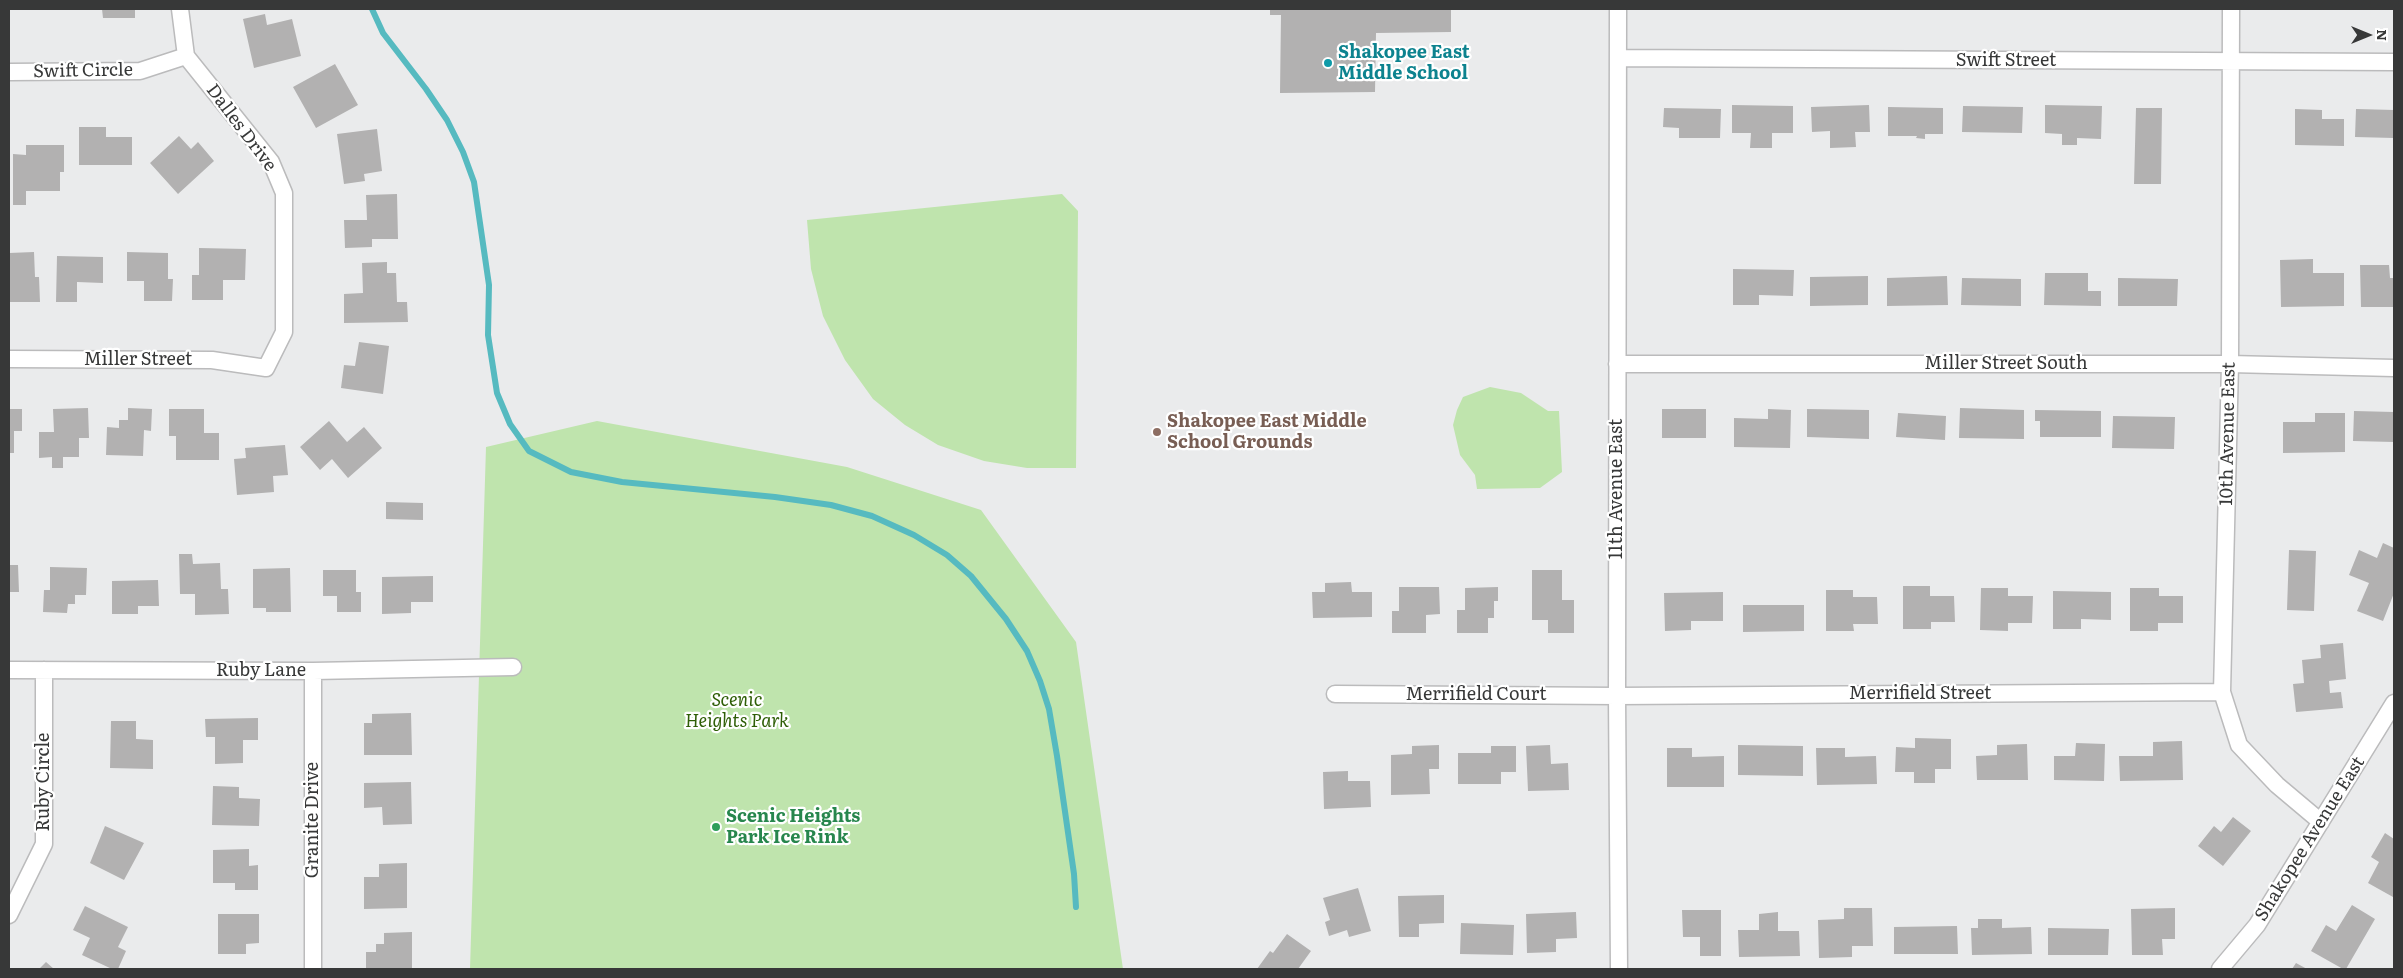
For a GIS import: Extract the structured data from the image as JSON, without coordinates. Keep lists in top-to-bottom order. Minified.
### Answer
{"streets":{"street":["Swift Street","Swift Circle","Dalles Drive","Miller Street","Miller Street South","10th Avenue East","11th Avenue East","Ruby Lane","Merrifield Street","Merrifield Court","Ruby Circle","Granite Drive","Shakopee Avenue East"]},"crossings":[["Swift Street","10th Avenue East"],["Swift Street","11th Avenue East"],["Swift Circle","Dalles Drive"],["Dalles Drive","Miller Street"],["Miller Street South","10th Avenue East"],["Miller Street South","11th Avenue East"],["10th Avenue East","Merrifield Street"],["10th Avenue East","Shakopee Avenue East"],["11th Avenue East","Merrifield Street"],["11th Avenue East","Merrifield Court"],["Ruby Lane","Ruby Circle"],["Ruby Lane","Granite Drive"],["Merrifield Street","Merrifield Court"]],"parks":["Scenic Heights Park"],"places":["Shakopee East Middle School","Shakopee East Middle School Grounds","Scenic Heights Park Ice Rink"],"north":"right"}
